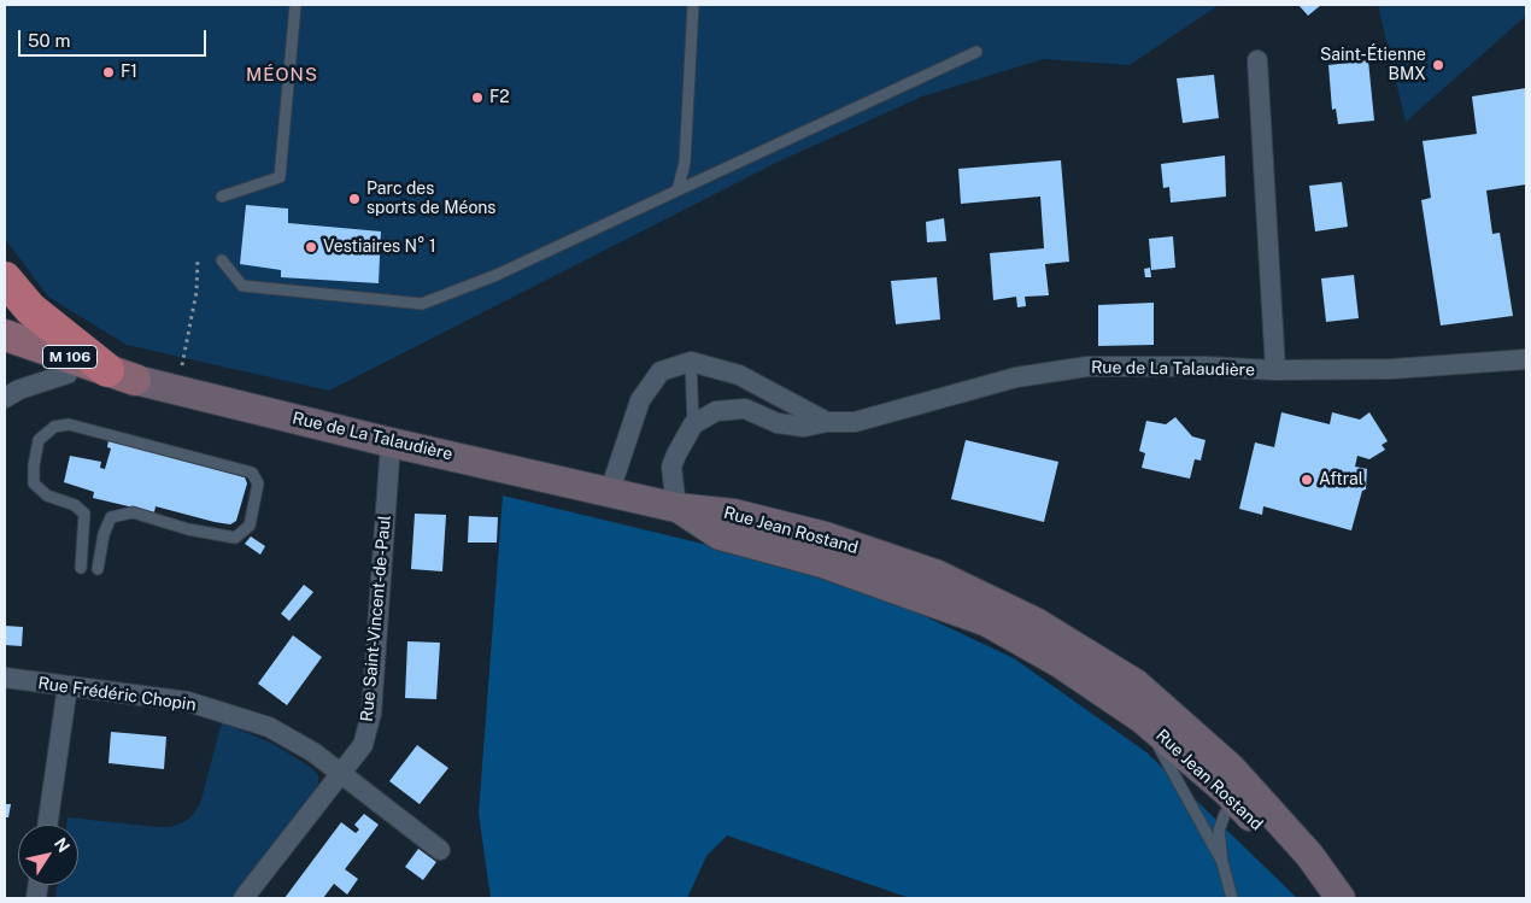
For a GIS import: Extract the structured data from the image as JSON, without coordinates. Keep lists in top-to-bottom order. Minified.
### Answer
{"streets":{"main road":["M 106","Rue de La Talaudière","Rue Jean Rostand"],"street":["Rue Saint-Vincent-de-Paul","Rue Frédéric Chopin"]},"crossings":[["Rue de La Talaudière","Rue Jean Rostand"],["Rue de La Talaudière","Rue Saint-Vincent-de-Paul"],["Rue Saint-Vincent-de-Paul","Rue Frédéric Chopin"]],"districts":["MÉONS"],"places":["Saint-Étienne BMX","F1","F2","Parc des sports de Méons","Vestiaires N° 1","Aftral"],"scale_bar":"50 m","north":"top right"}
